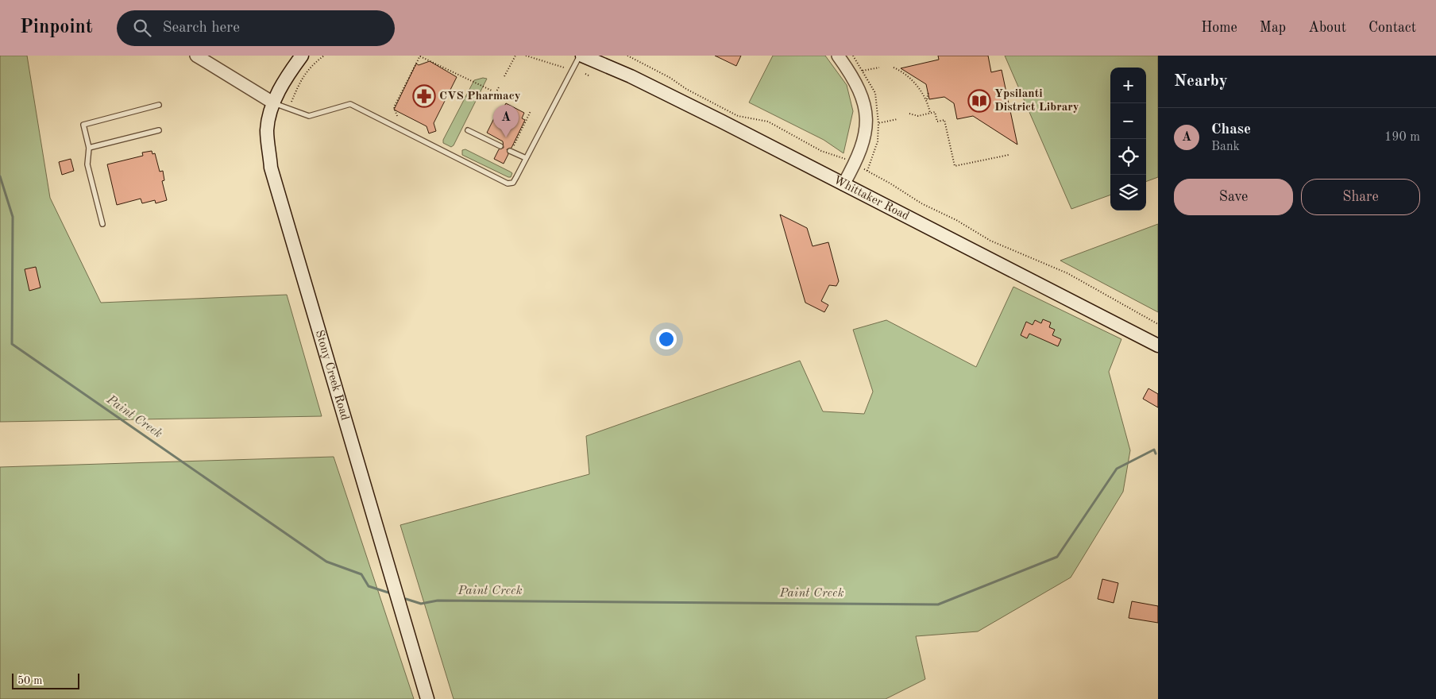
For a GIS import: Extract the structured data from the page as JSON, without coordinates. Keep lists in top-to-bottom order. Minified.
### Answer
{"streets":{"main road":["Whittaker Road","Stony Creek Road"]},"water":["Paint Creek"],"places":{"pharmacy":["CVS Pharmacy"],"library":["Ypsilanti District Library"]},"scale_bar":"50 m","page":{"header":"Pinpoint","search":"Search here","nav":["Home","Map","About","Contact"],"heading":"Nearby","map_buttons":["+","−"],"pins":"A","list":[{"mark":"A","name":"Chase","note":"Bank","value":"190 m"}],"buttons":["Save","Share"],"scale":"50 m"}}
